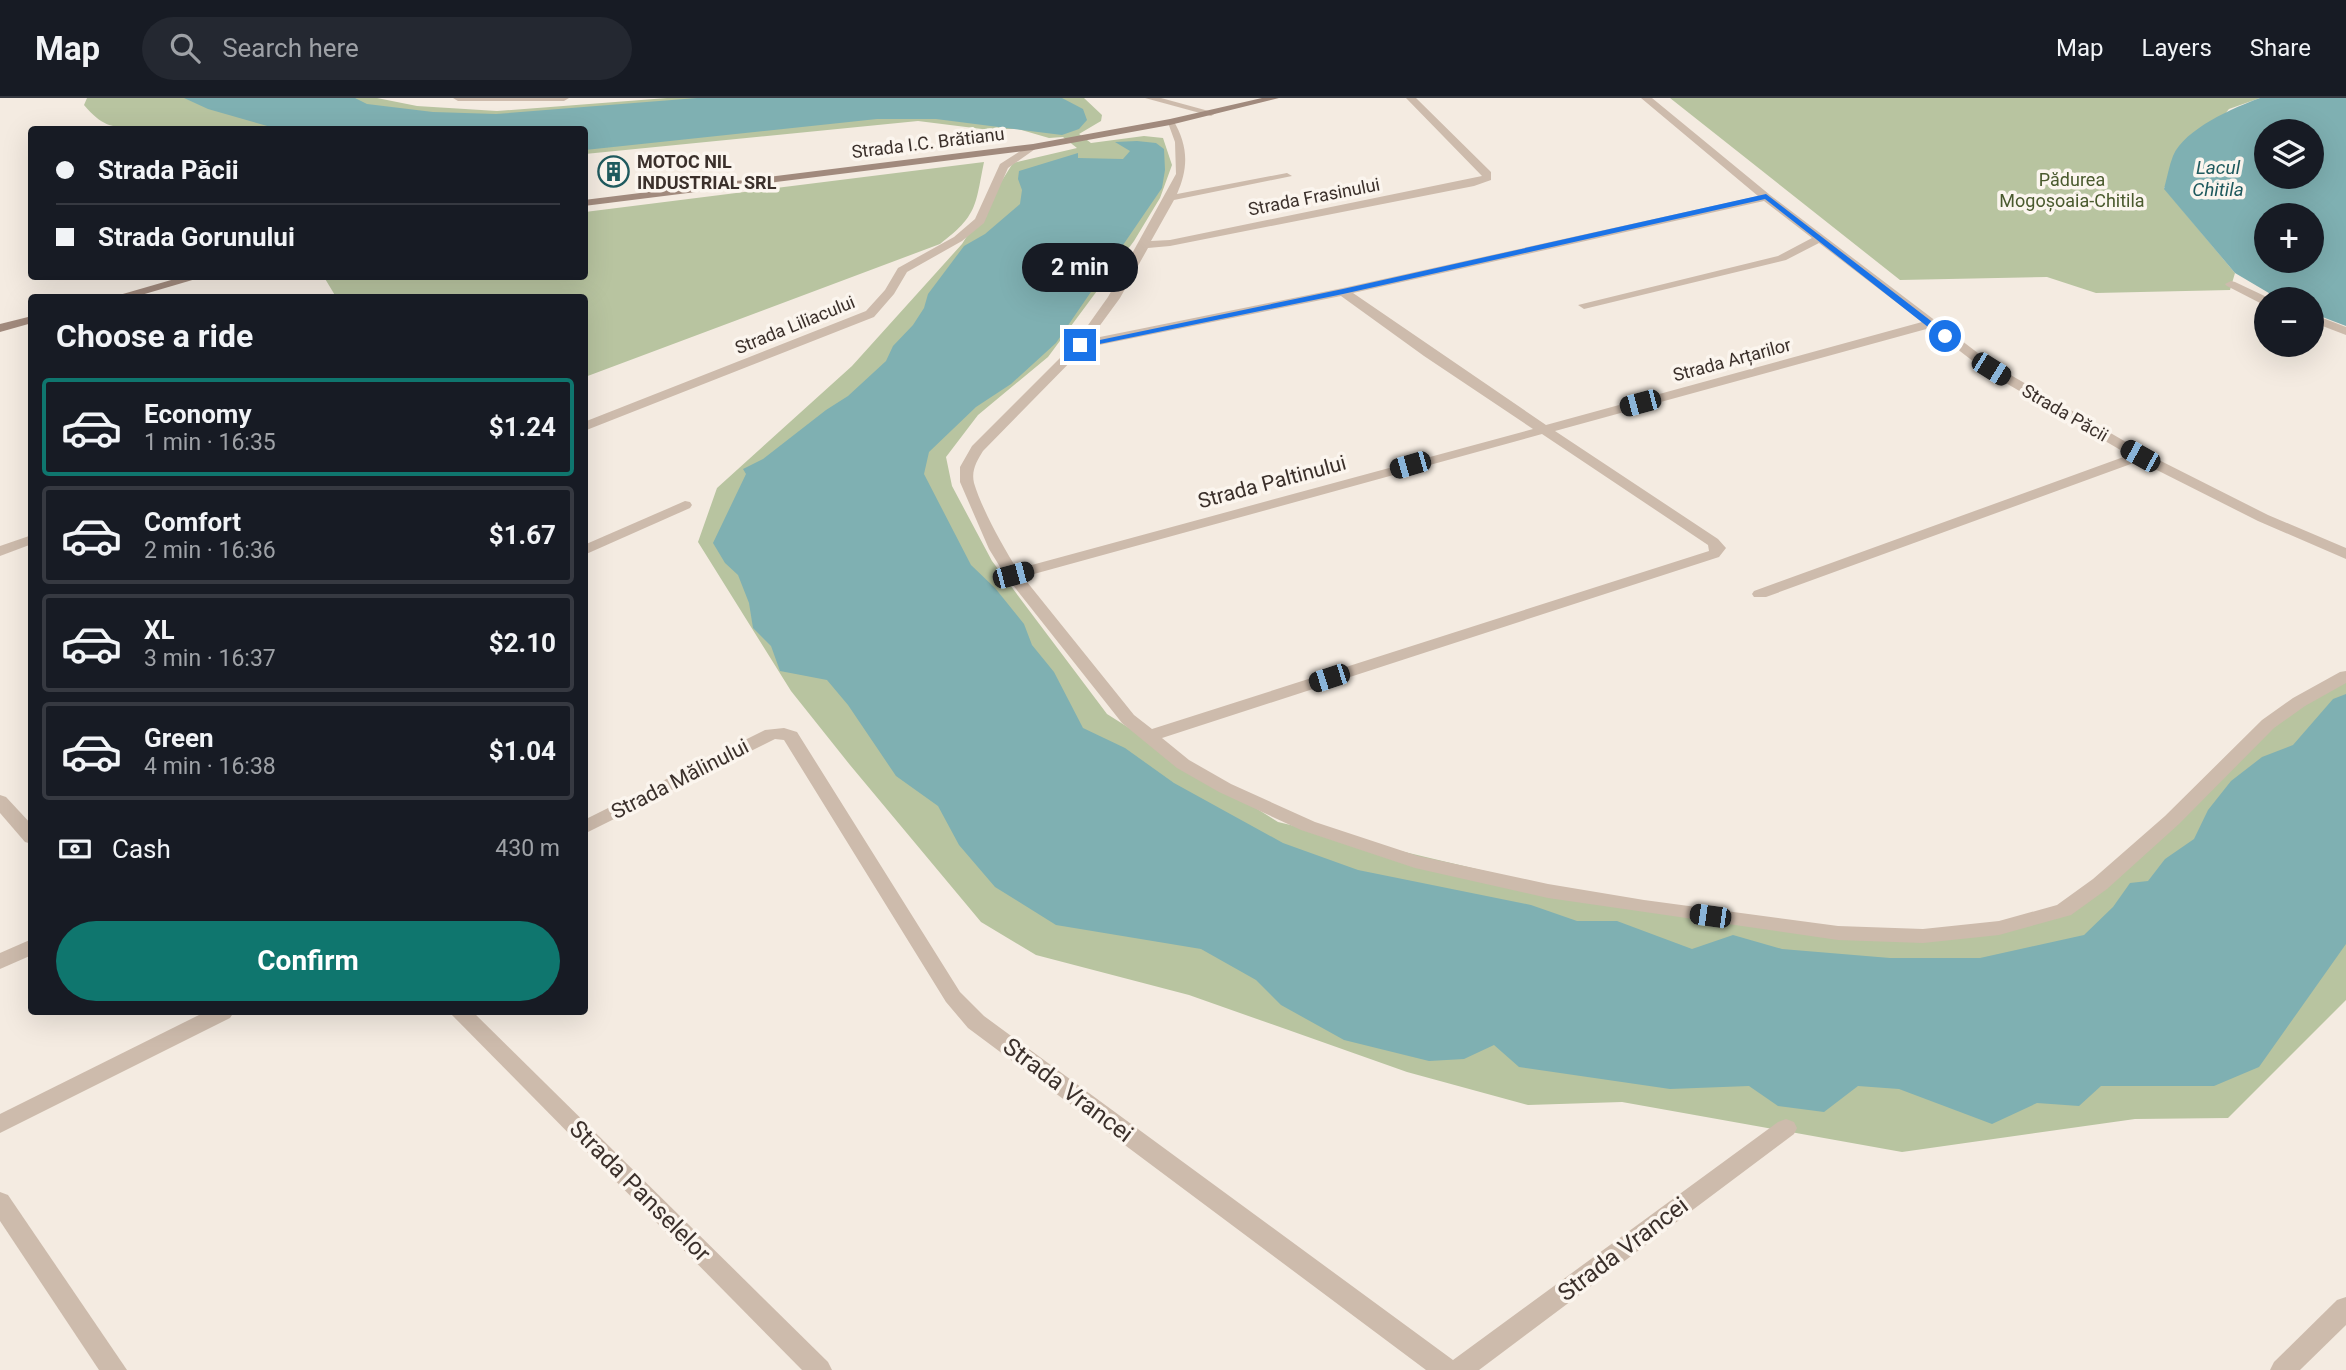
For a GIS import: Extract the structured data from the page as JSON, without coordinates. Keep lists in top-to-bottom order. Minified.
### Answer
{"streets":{"main road":["Strada I.C. Brătianu"],"street":["Strada Frasinului","Strada Liliacului","Strada Arțarilor","Strada Păcii","Strada Paltinului","Strada Mălinului","Strada Vrancei","Strada Panselelor"]},"crossings":[["Strada I.C. Brătianu","Strada Liliacului"],["Strada Arțarilor","Strada Păcii"],["Strada Arțarilor","Strada Paltinului"],["Strada Mălinului","Strada Vrancei"]],"water":["Lacul Chitila"],"parks":["Pădurea Mogoșoaia-Chitila"],"places":{"building":["MOTOC NIL INDUSTRIAL SRL"]},"page":{"header":"Map","search":"Search here","nav":["Map","Layers","Share"],"map_buttons":["+","−"],"banner":["Strada Păcii","Strada Gorunului"],"bubble":"2 min","heading":"Choose a ride","list":[{"name":"Economy","note":"1 min · 16:35","value":"$1.24"},{"name":"Comfort","note":"2 min · 16:36","value":"$1.67"},{"name":"XL","note":"3 min · 16:37","value":"$2.10"},{"name":"Green","note":"4 min · 16:38","value":"$1.04"}],"pay":["Cash","430 m"],"buttons":"Confirm"}}
